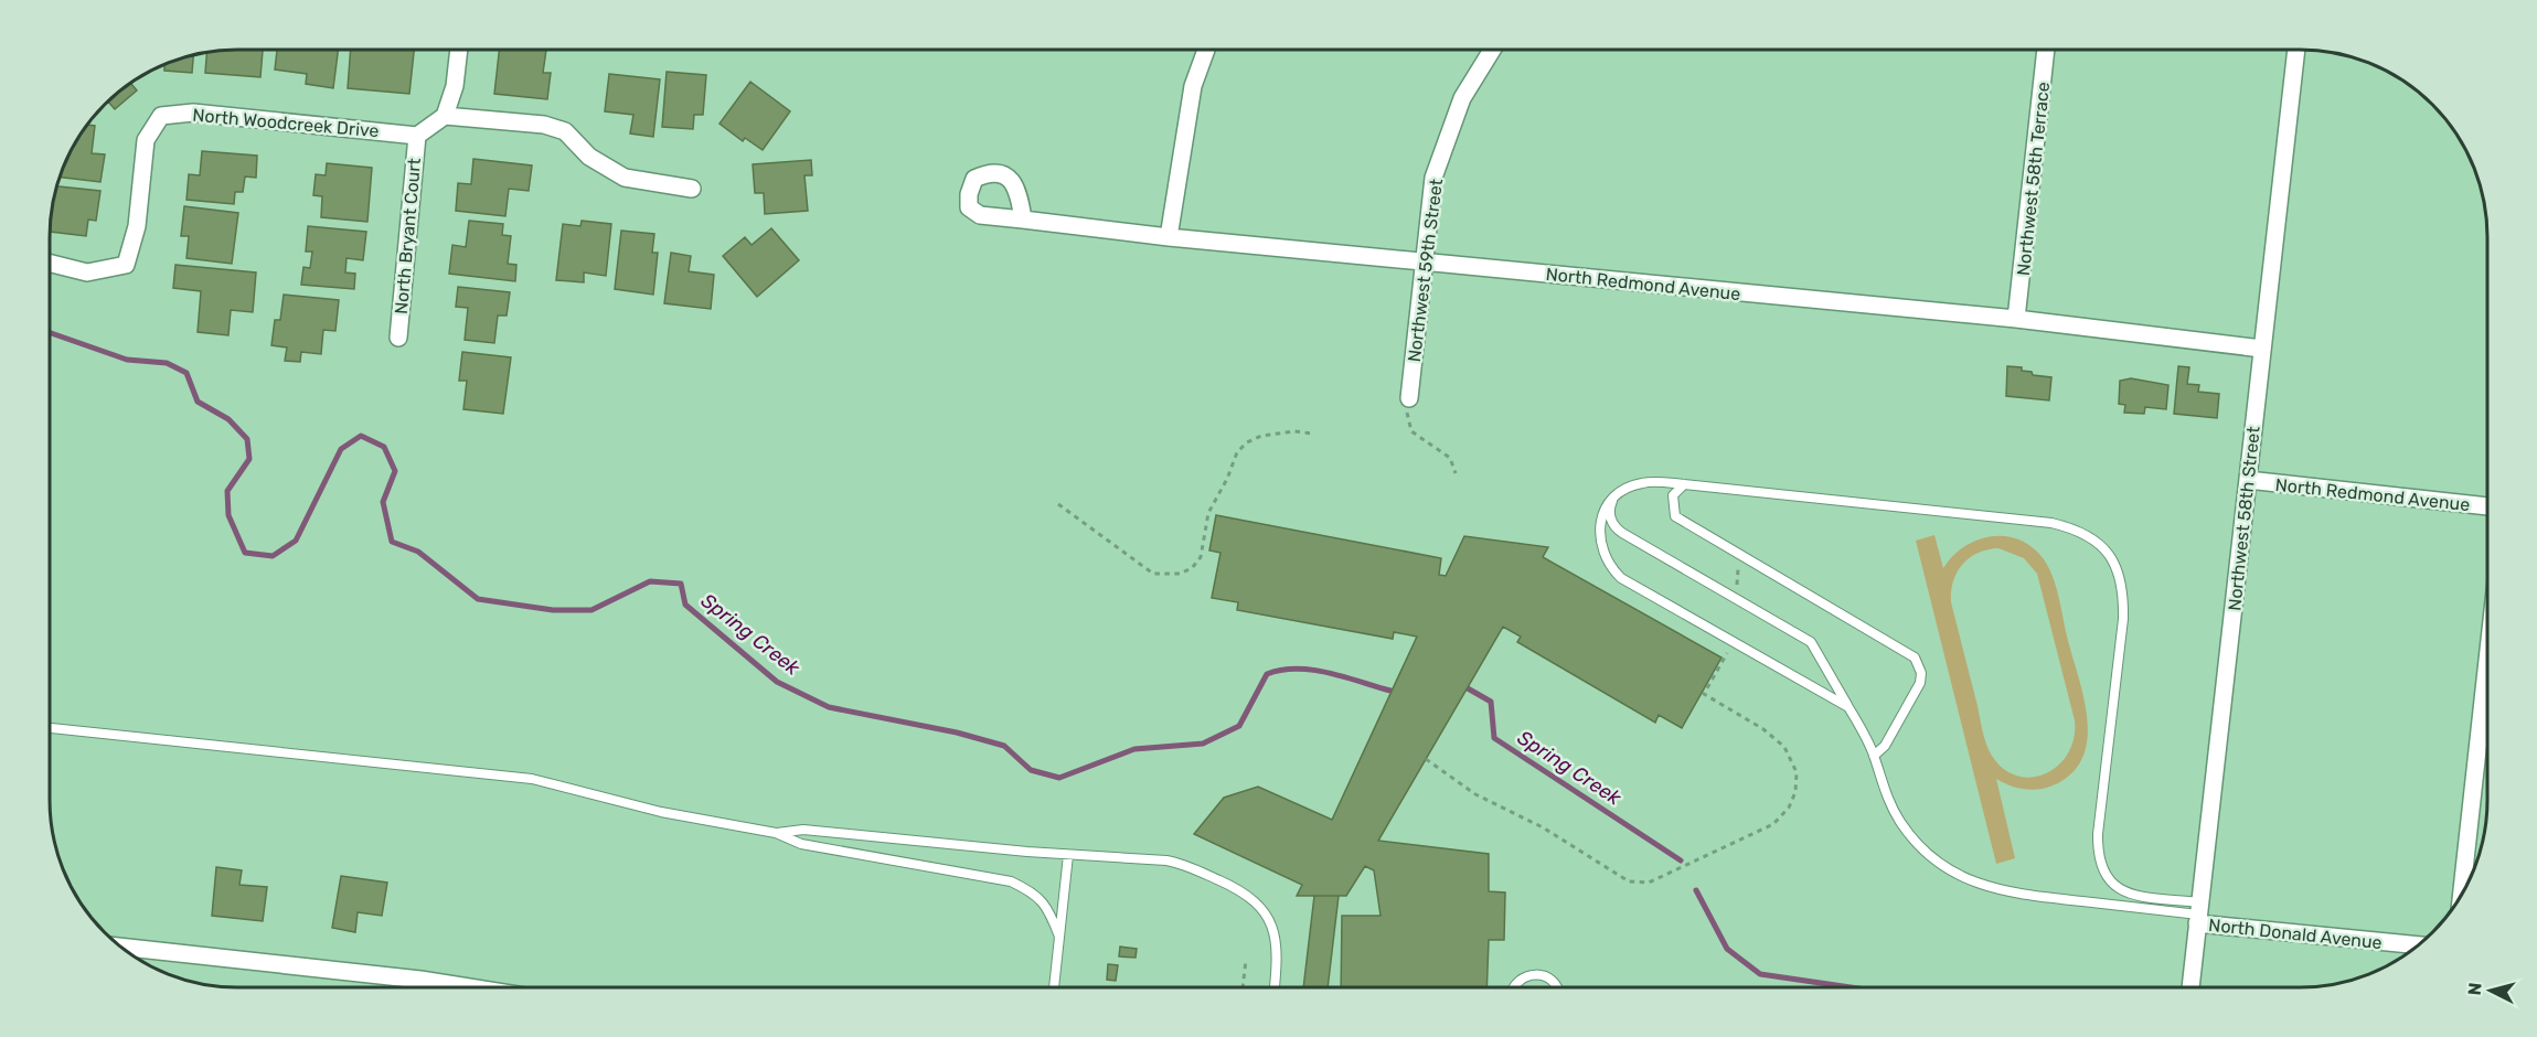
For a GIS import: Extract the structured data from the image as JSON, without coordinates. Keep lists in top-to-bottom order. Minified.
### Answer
{"streets":{"street":["North Woodcreek Drive","Northwest 58th Terrace","North Bryant Court","Northwest 59th Street","North Redmond Avenue","Northwest 58th Street","North Donald Avenue"]},"crossings":[["North Woodcreek Drive","North Bryant Court"],["Northwest 58th Terrace","North Redmond Avenue"],["Northwest 59th Street","North Redmond Avenue"],["North Redmond Avenue","Northwest 58th Street"],["Northwest 58th Street","North Donald Avenue"]],"water":["Spring Creek"],"north":"left"}
